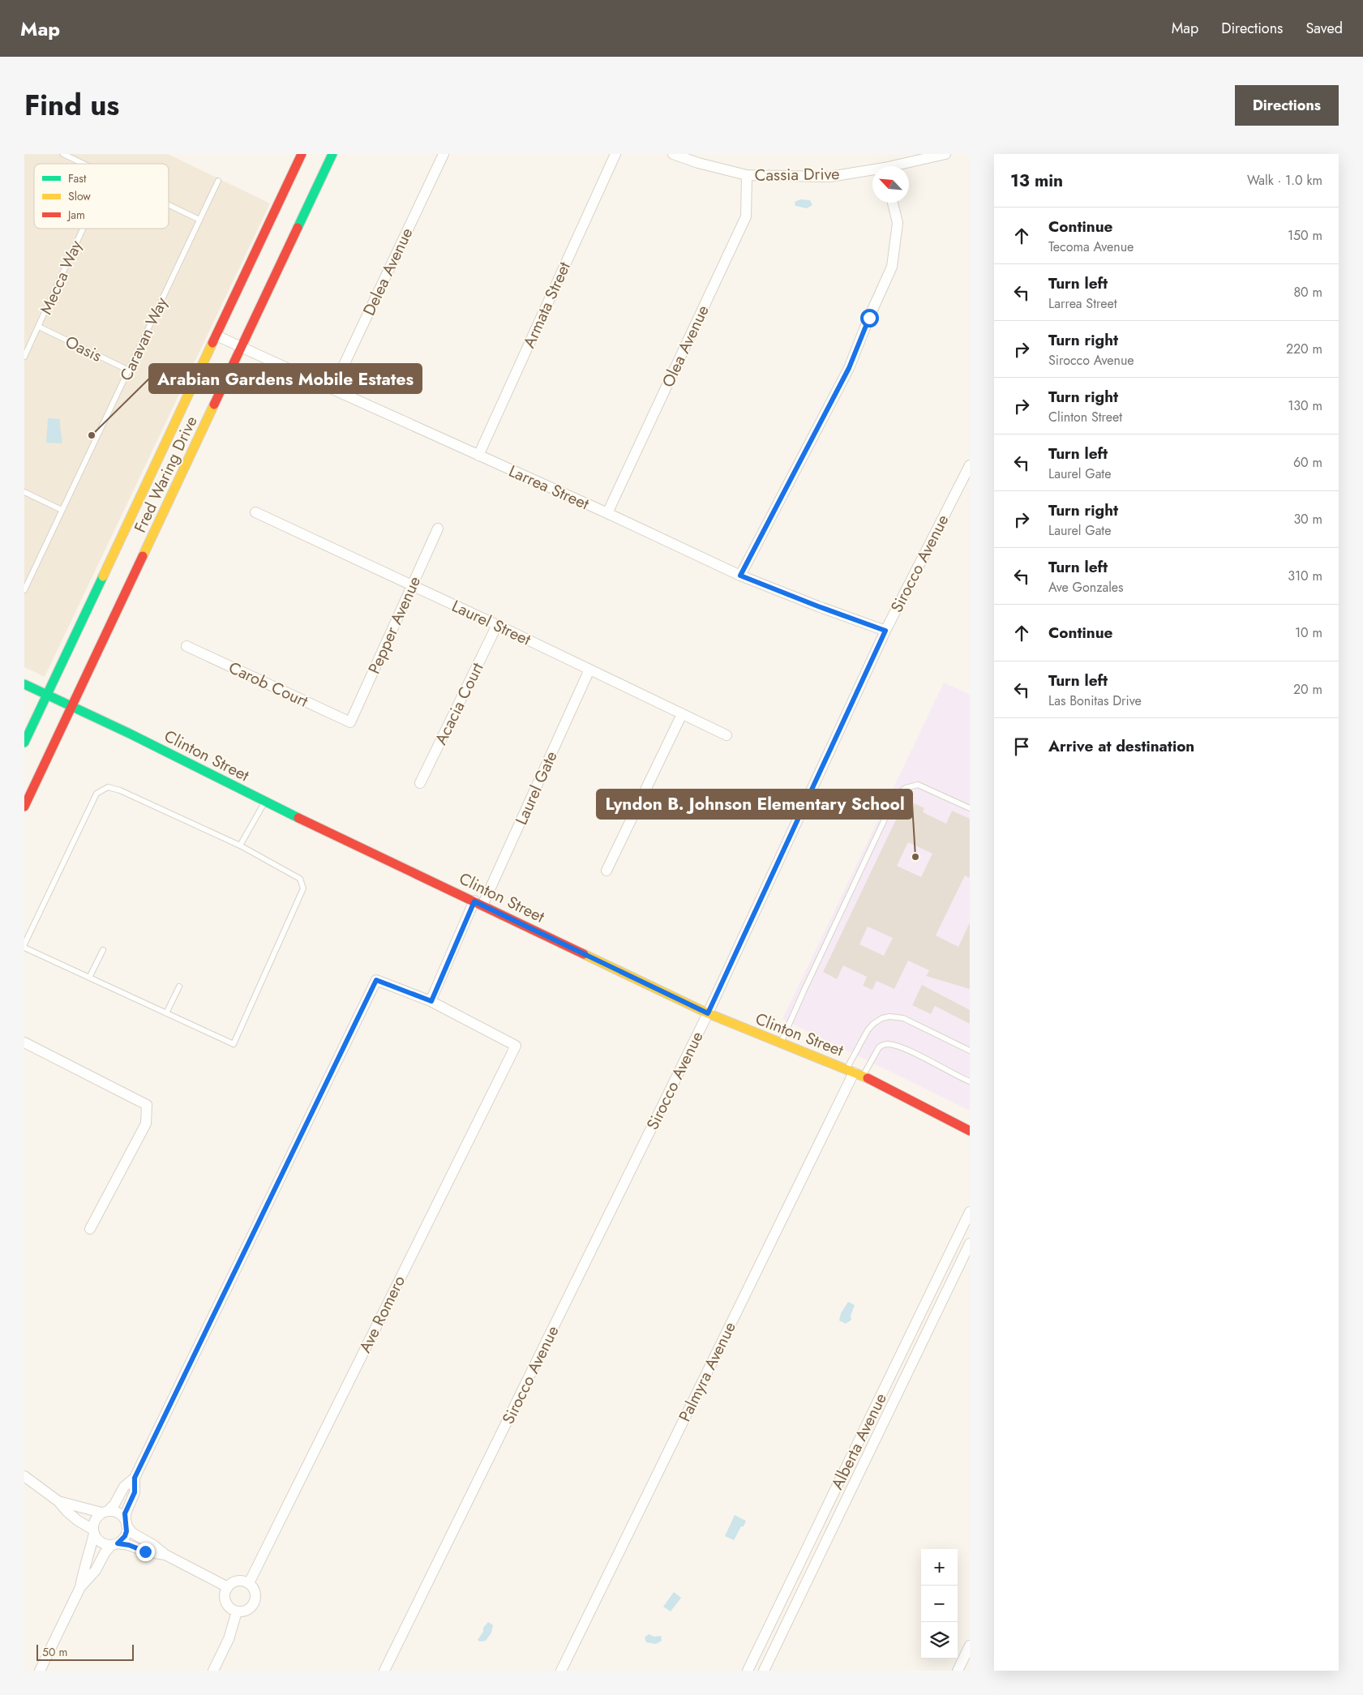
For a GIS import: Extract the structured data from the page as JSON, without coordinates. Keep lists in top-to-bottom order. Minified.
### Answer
{"streets":{"main road":["Fred Waring Drive","Clinton Street"],"street":["Cassia Drive","Delea Avenue","Armata Street","Olea Avenue","Larrea Street","Sirocco Avenue","Laurel Street","Pepper Avenue","Carob Court","Acacia Court","Laurel Gate","Ave Romero","Palmyra Avenue","Alberta Avenue"],"lane":["Mecca Way","Caravan Way","Oasis"]},"crossings":[["Cassia Drive","Olea Avenue"],["Delea Avenue","Larrea Street"],["Mecca Way","Oasis"],["Armata Street","Larrea Street"],["Caravan Way","Oasis"],["Olea Avenue","Larrea Street"],["Fred Waring Drive","Larrea Street"],["Fred Waring Drive","Clinton Street"],["Larrea Street","Sirocco Avenue"],["Sirocco Avenue","Clinton Street"],["Laurel Street","Pepper Avenue"],["Laurel Street","Acacia Court"],["Laurel Street","Laurel Gate"],["Pepper Avenue","Carob Court"],["Clinton Street","Laurel Gate"],["Clinton Street","Palmyra Avenue"],["Laurel Gate","Ave Romero"]],"places":["Arabian Gardens Mobile Estates","Lyndon B. Johnson Elementary School"],"legend":["Fast","Slow","Jam"],"scale_bar":"50 m","north":"top left","page":{"header":"Map","nav":["Map","Directions","Saved"],"title":"Find us","buttons":"Directions","heading":["13 min","Walk · 1.0 km"],"list":[["Continue","Tecoma Avenue","150 m"],["Turn left","Larrea Street","80 m"],["Turn right","Sirocco Avenue","220 m"],["Turn right","Clinton Street","130 m"],["Turn left","Laurel Gate","60 m"],["Turn right","Laurel Gate","30 m"],["Turn left","Ave Gonzales","310 m"],["Continue","10 m"],["Turn left","Las Bonitas Drive","20 m"],"Arrive at destination"],"map_buttons":["+","−"],"scale":"50 m"}}
